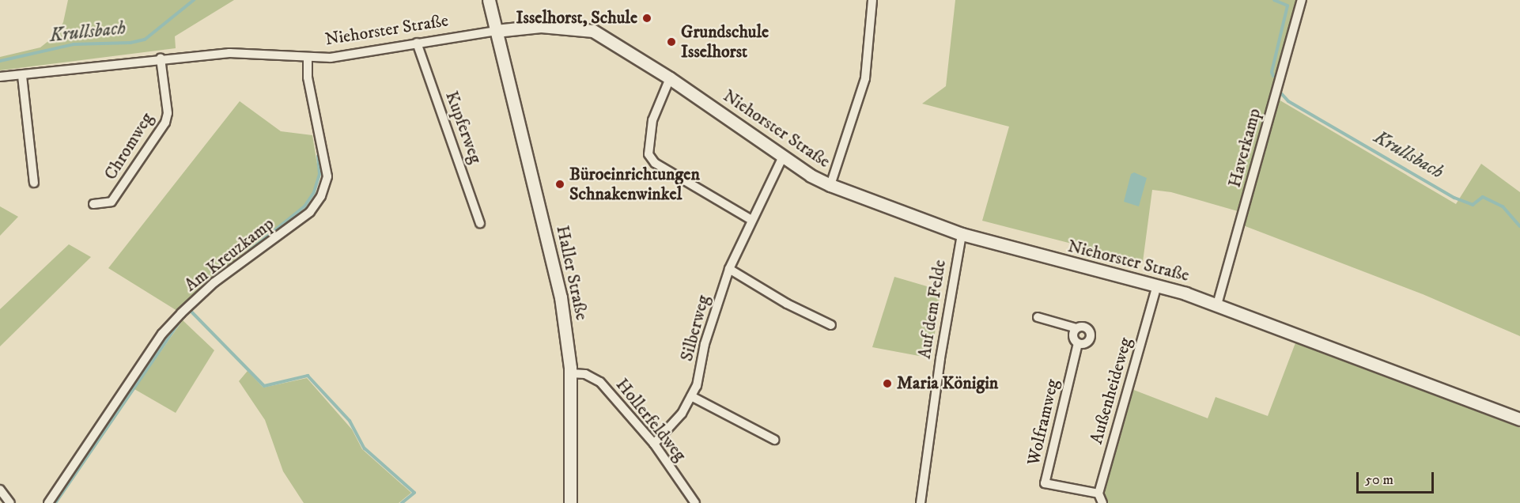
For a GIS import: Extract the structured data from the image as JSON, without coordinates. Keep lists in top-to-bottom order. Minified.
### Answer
{"streets":{"street":["Niehorster Straße","Kupferweg","Chromweg","Haverkamp","Am Kreuzkamp","Haller Straße","Auf dem Felde","Silberweg","Außenheideweg","Hollerfeldweg","Wolframweg"]},"crossings":[["Niehorster Straße","Kupferweg"],["Niehorster Straße","Chromweg"],["Niehorster Straße","Haverkamp"],["Niehorster Straße","Am Kreuzkamp"],["Niehorster Straße","Haller Straße"],["Niehorster Straße","Auf dem Felde"],["Niehorster Straße","Silberweg"],["Niehorster Straße","Außenheideweg"],["Haller Straße","Hollerfeldweg"],["Silberweg","Hollerfeldweg"],["Außenheideweg","Wolframweg"]],"water":["Krullsbach"],"places":["Isselhorst, Schule","Grundschule Isselhorst","Büroeinrichtungen Schnakenwinkel","Maria Königin"],"scale_bar":"50 m"}
